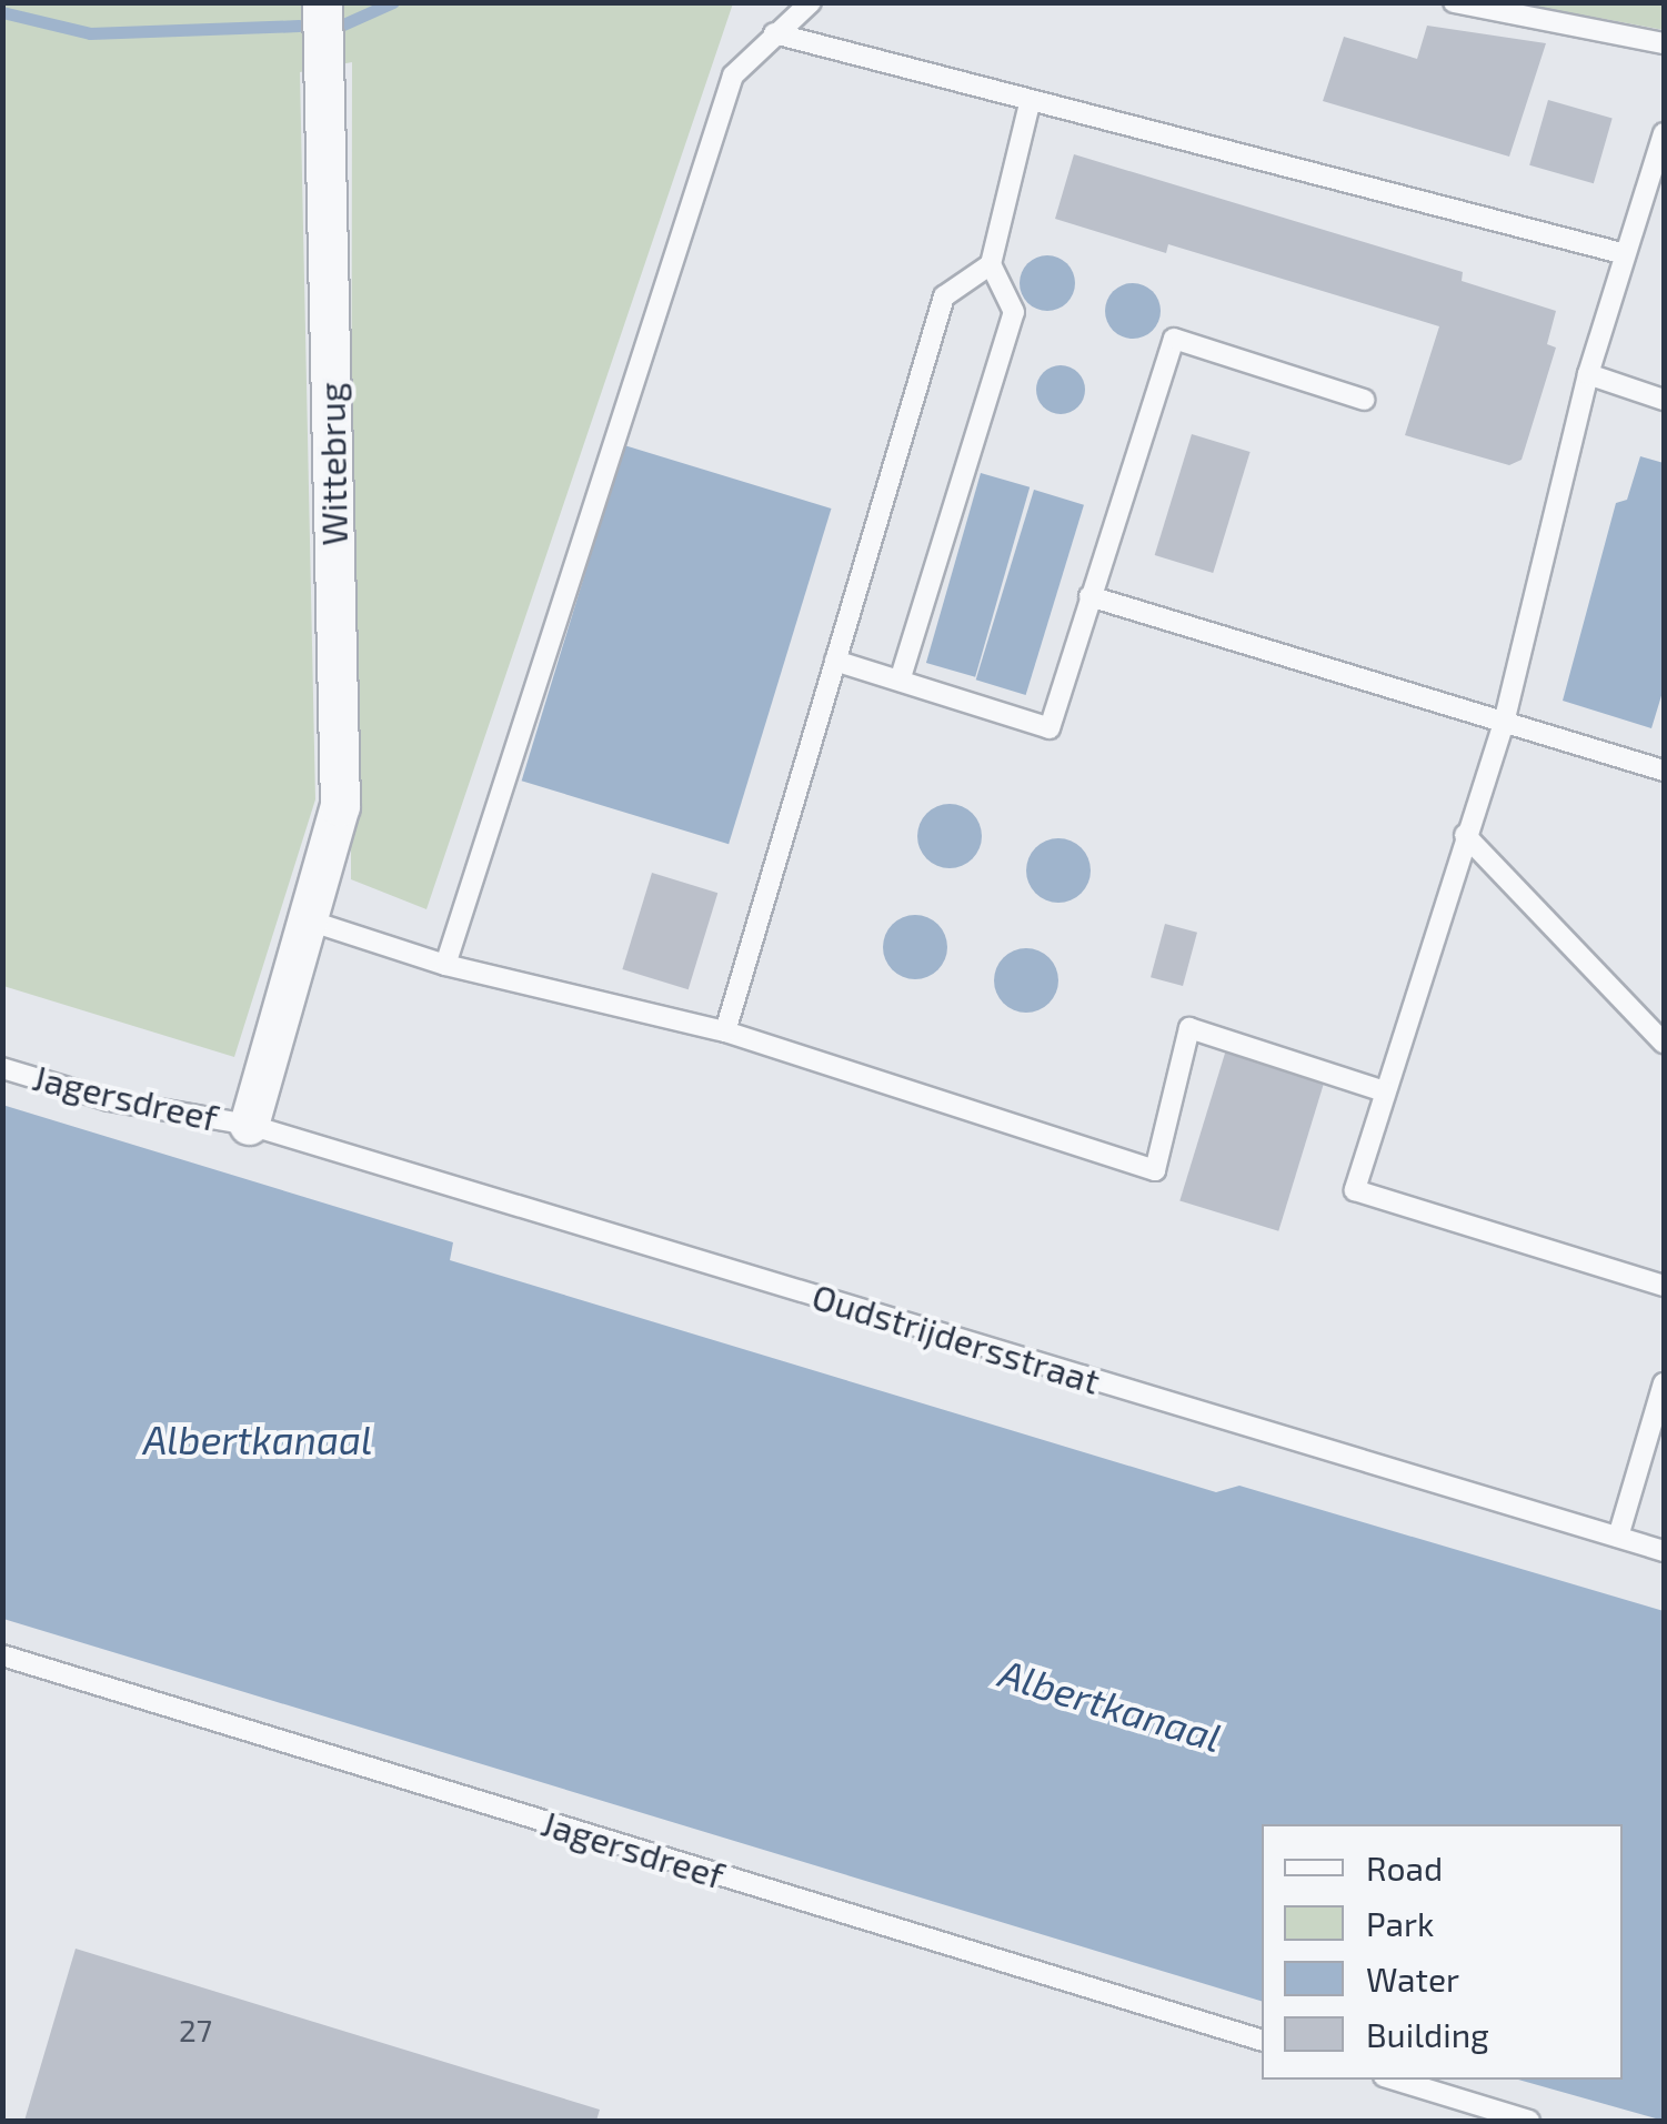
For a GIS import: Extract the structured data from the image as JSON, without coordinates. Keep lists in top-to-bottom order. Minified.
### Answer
{"streets":{"street":["Wittebrug"],"lane":["Jagersdreef","Oudstrijdersstraat"]},"crossings":[["Wittebrug","Jagersdreef"],["Wittebrug","Oudstrijdersstraat"],["Jagersdreef","Oudstrijdersstraat"]],"water":["Albertkanaal"],"house_numbers":["27"],"legend":["Road","Park","Water","Building"]}
